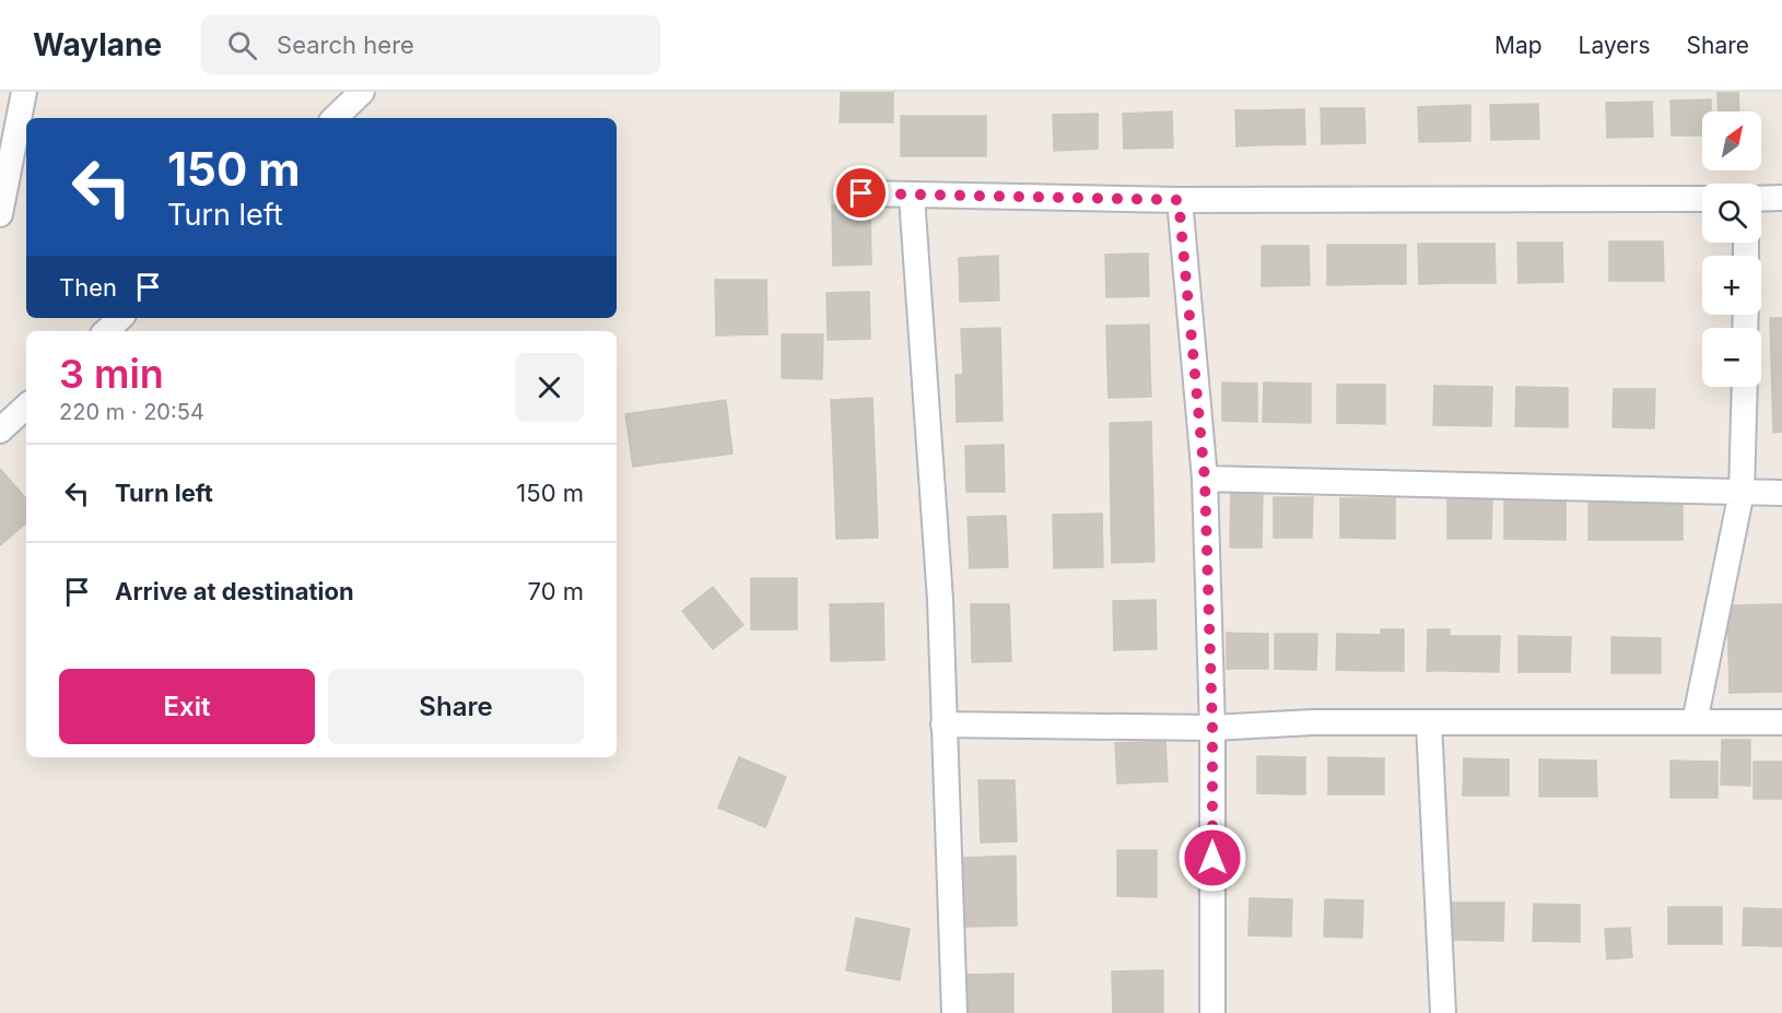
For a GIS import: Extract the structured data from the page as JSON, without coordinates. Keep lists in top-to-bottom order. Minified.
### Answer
{"north":"top right","page":{"header":"Waylane","search":"Search here","nav":["Map","Layers","Share"],"map_buttons":["+","−"],"turn":["150 m","Turn left"],"then":"Then","heading":["3 min","220 m · 20:54"],"list":[{"name":"Turn left","value":"150 m"},{"name":"Arrive at destination","value":"70 m"}],"buttons":["Exit","Share"]}}
